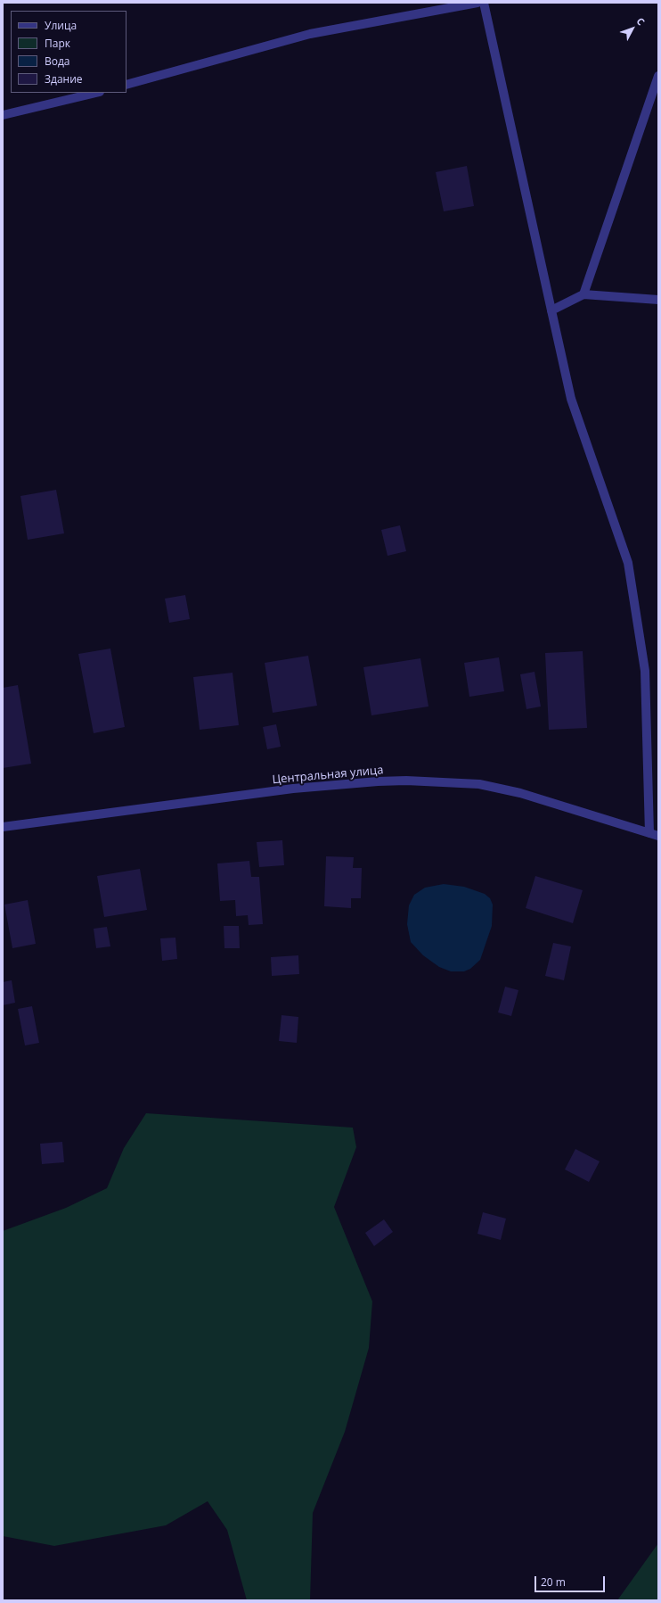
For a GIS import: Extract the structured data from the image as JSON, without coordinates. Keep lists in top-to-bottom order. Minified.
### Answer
{"streets":{"street":["Центральная улица"]},"legend":["Улица","Парк","Вода","Здание"],"scale_bar":"20 m","north":"top right"}
